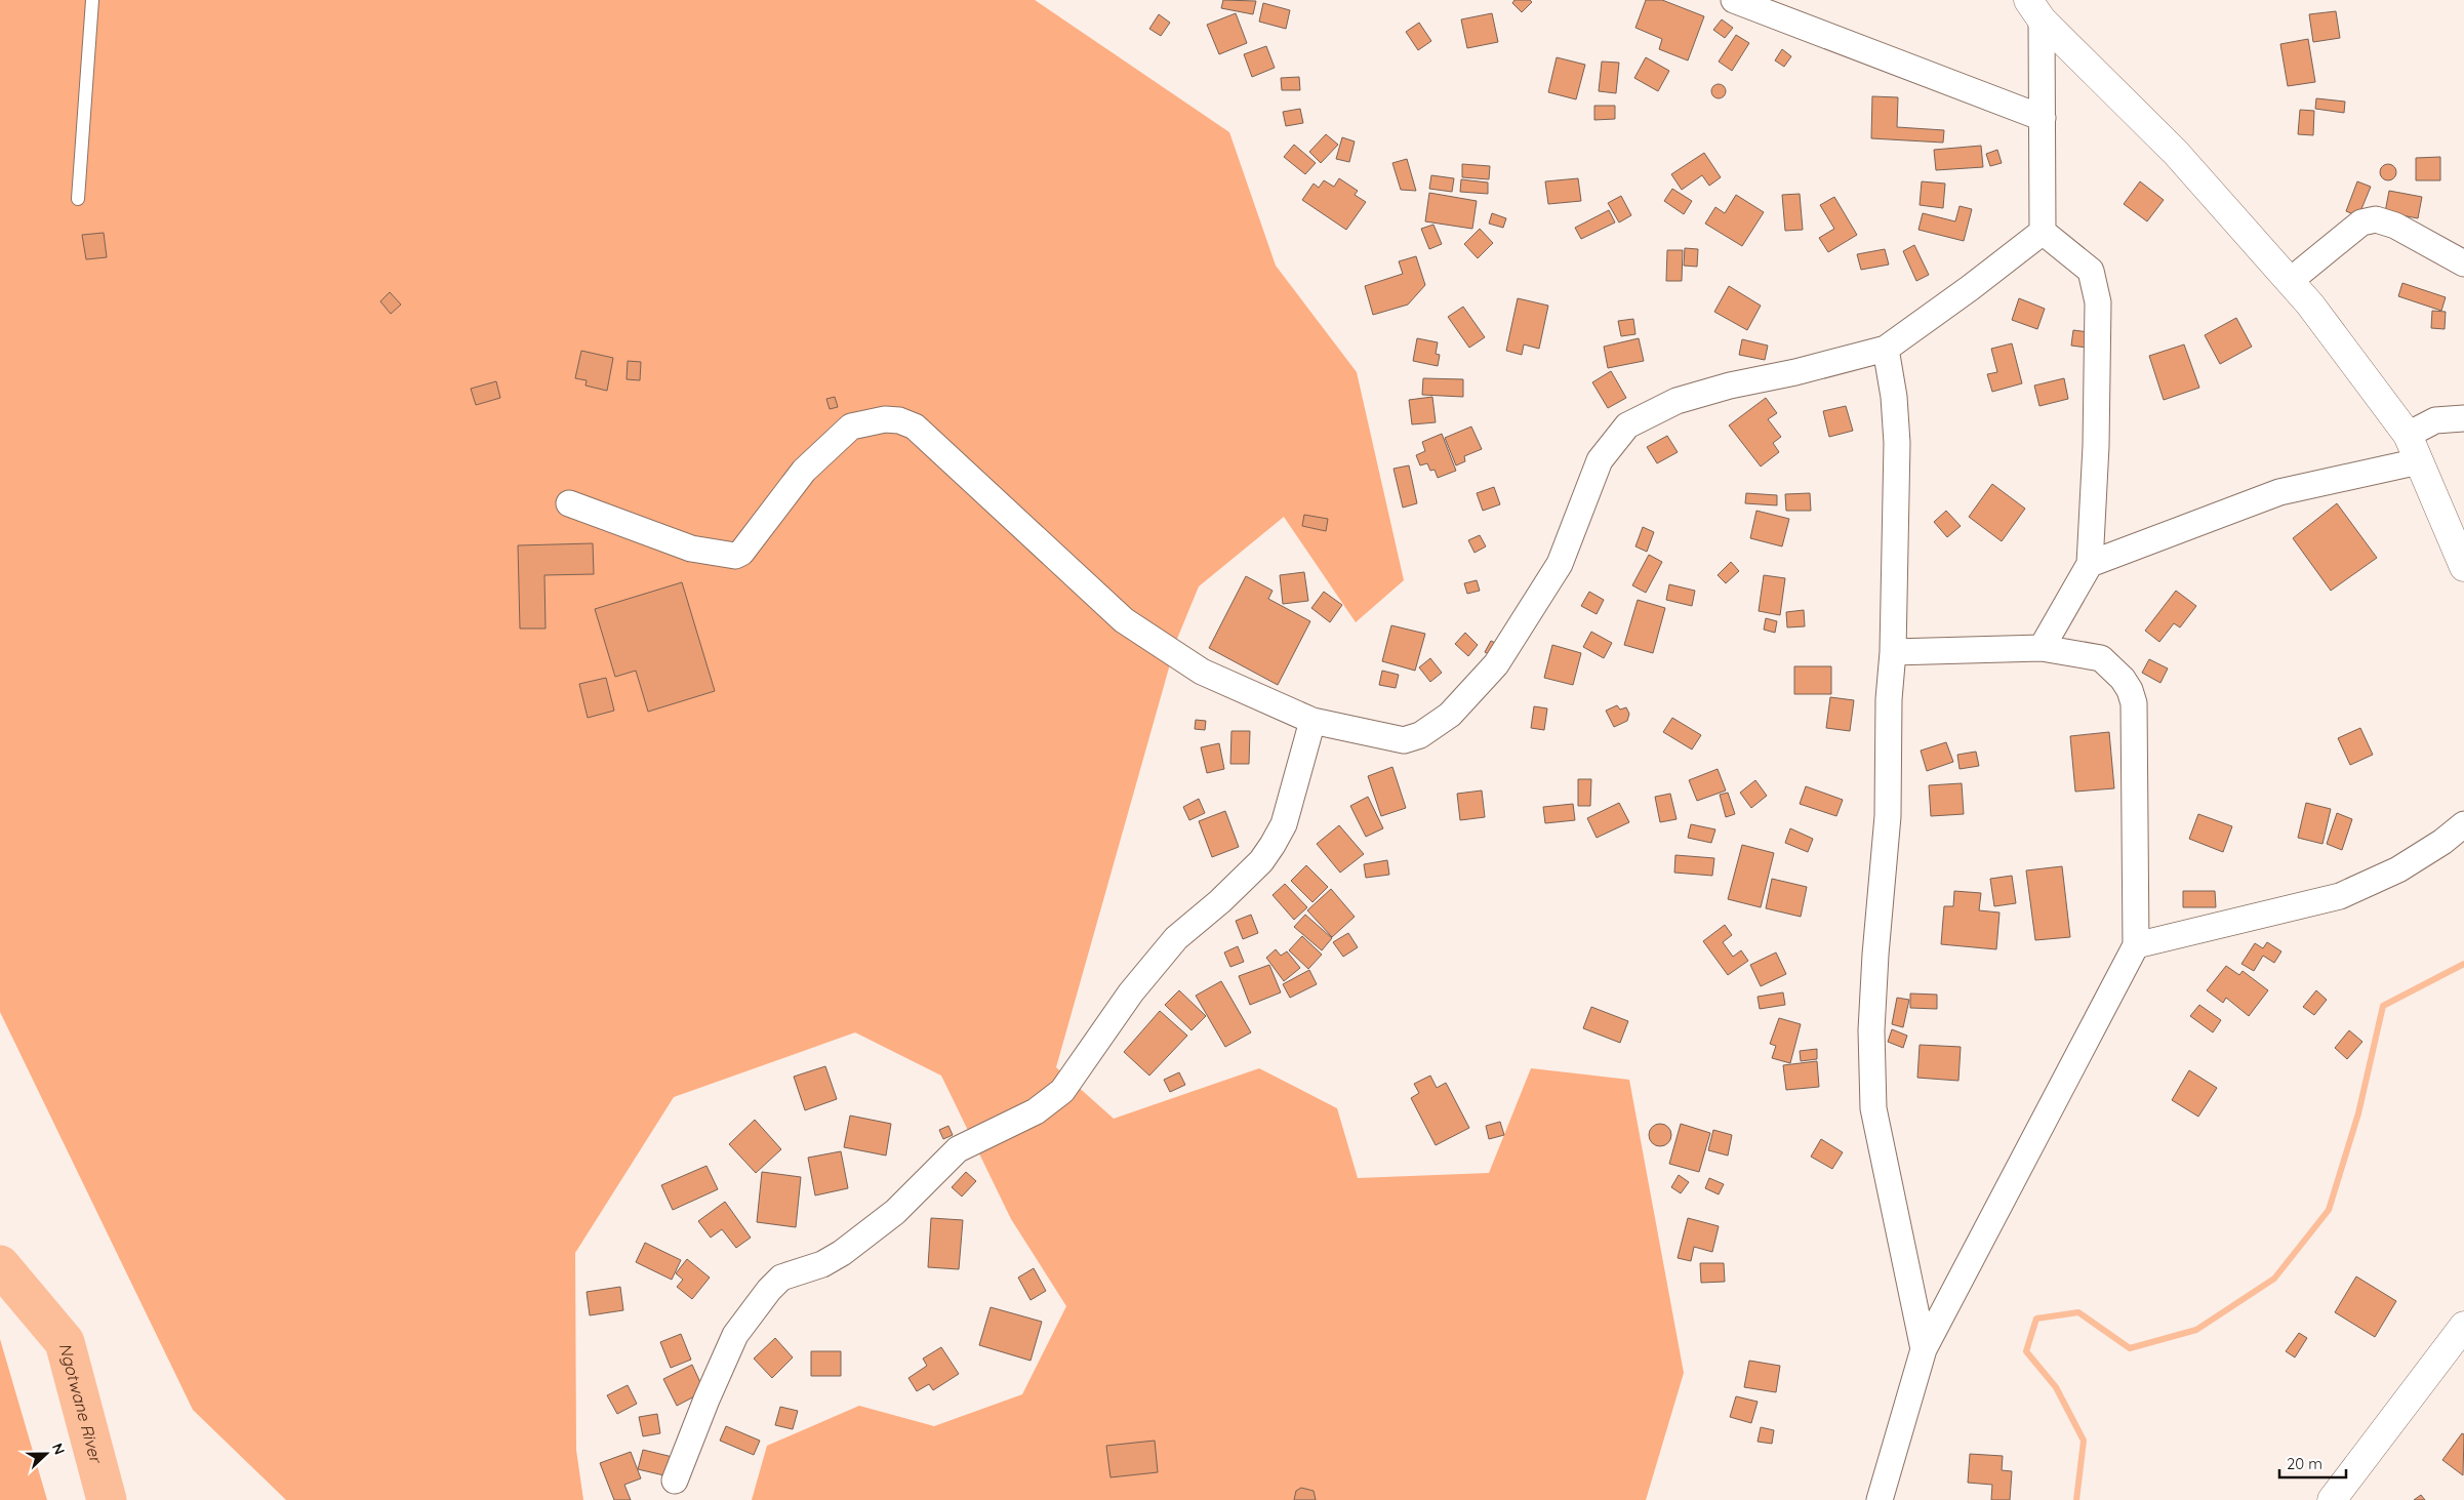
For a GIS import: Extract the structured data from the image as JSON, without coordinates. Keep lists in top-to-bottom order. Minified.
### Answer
{"water":["Ngotwane River"],"scale_bar":"20 m","north":"right"}
